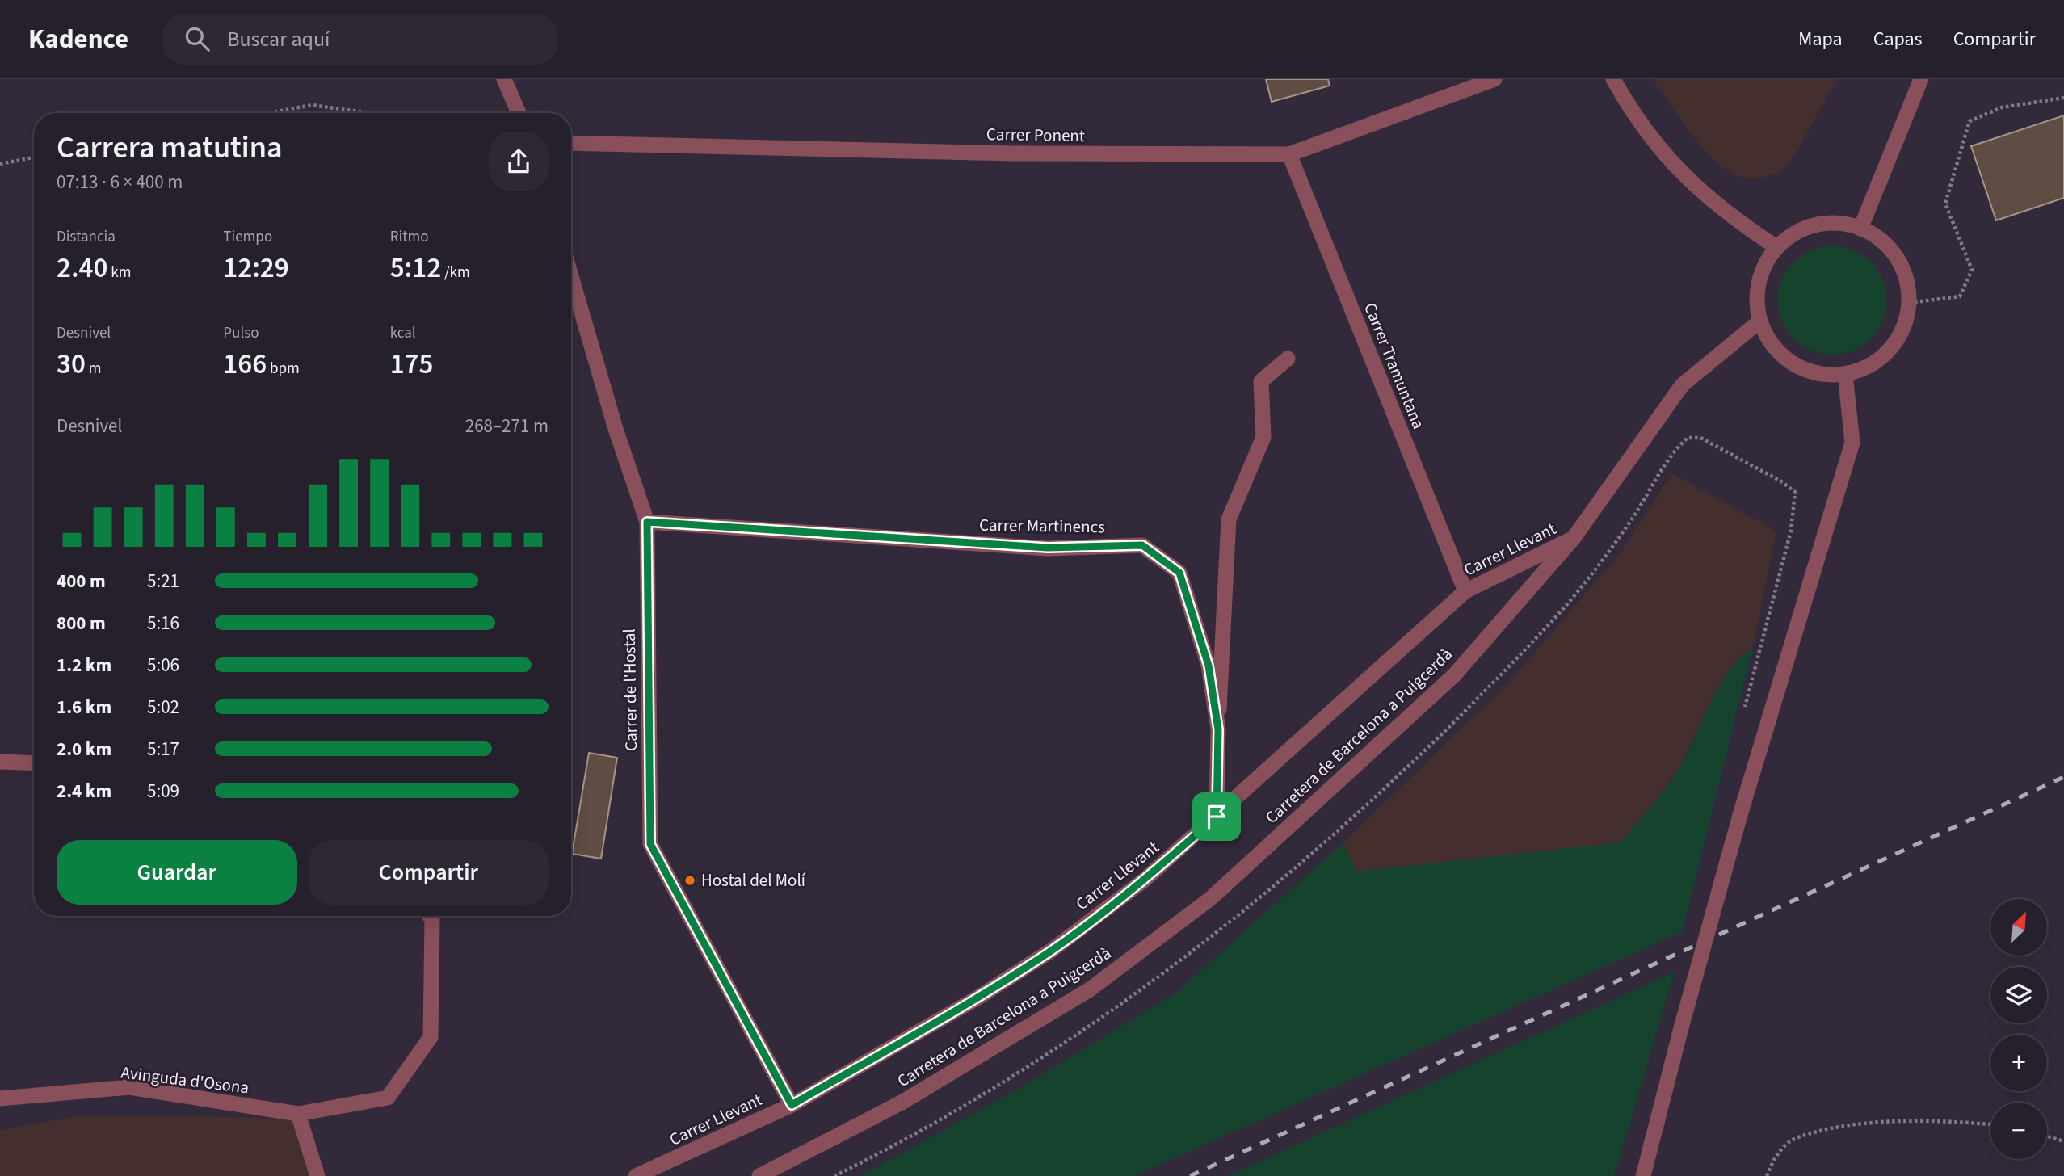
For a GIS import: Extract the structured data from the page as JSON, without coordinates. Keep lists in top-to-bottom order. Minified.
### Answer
{"streets":{"street":["Carrer Ponent","Carrer Tramuntana","Carrer Martinencs","Carrer Llevant","Carrer de l'Hostal","Carretera de Barcelona a Puigcerdà","Avinguda d'Osona"]},"crossings":[["Carrer Ponent","Carrer Tramuntana"],["Carrer Tramuntana","Carrer Llevant"],["Carrer Martinencs","Carrer Llevant"],["Carrer Martinencs","Carrer de l'Hostal"],["Carrer Llevant","Carrer de l'Hostal"],["Carrer Llevant","Carretera de Barcelona a Puigcerdà"]],"places":["Hostal del Molí"],"north":"top right","page":{"header":"Kadence","search":"Buscar aquí","nav":["Mapa","Capas","Compartir"],"heading":["Carrera matutina","07:13 · 6 × 400 m"],"stats":[["Distancia","2.40 km"],["Tiempo","12:29"],["Ritmo","5:12 /km"],["Desnivel","30 m"],["Pulso","166 bpm"],["kcal","175"]],"chart":["Desnivel","268–271 m"],"list":[{"name":"400 m","note":"5:21"},{"name":"800 m","note":"5:16"},{"name":"1.2 km","note":"5:06"},{"name":"1.6 km","note":"5:02"},{"name":"2.0 km","note":"5:17"},{"name":"2.4 km","note":"5:09"}],"buttons":["Guardar","Compartir"],"map_buttons":["+","−"]}}
